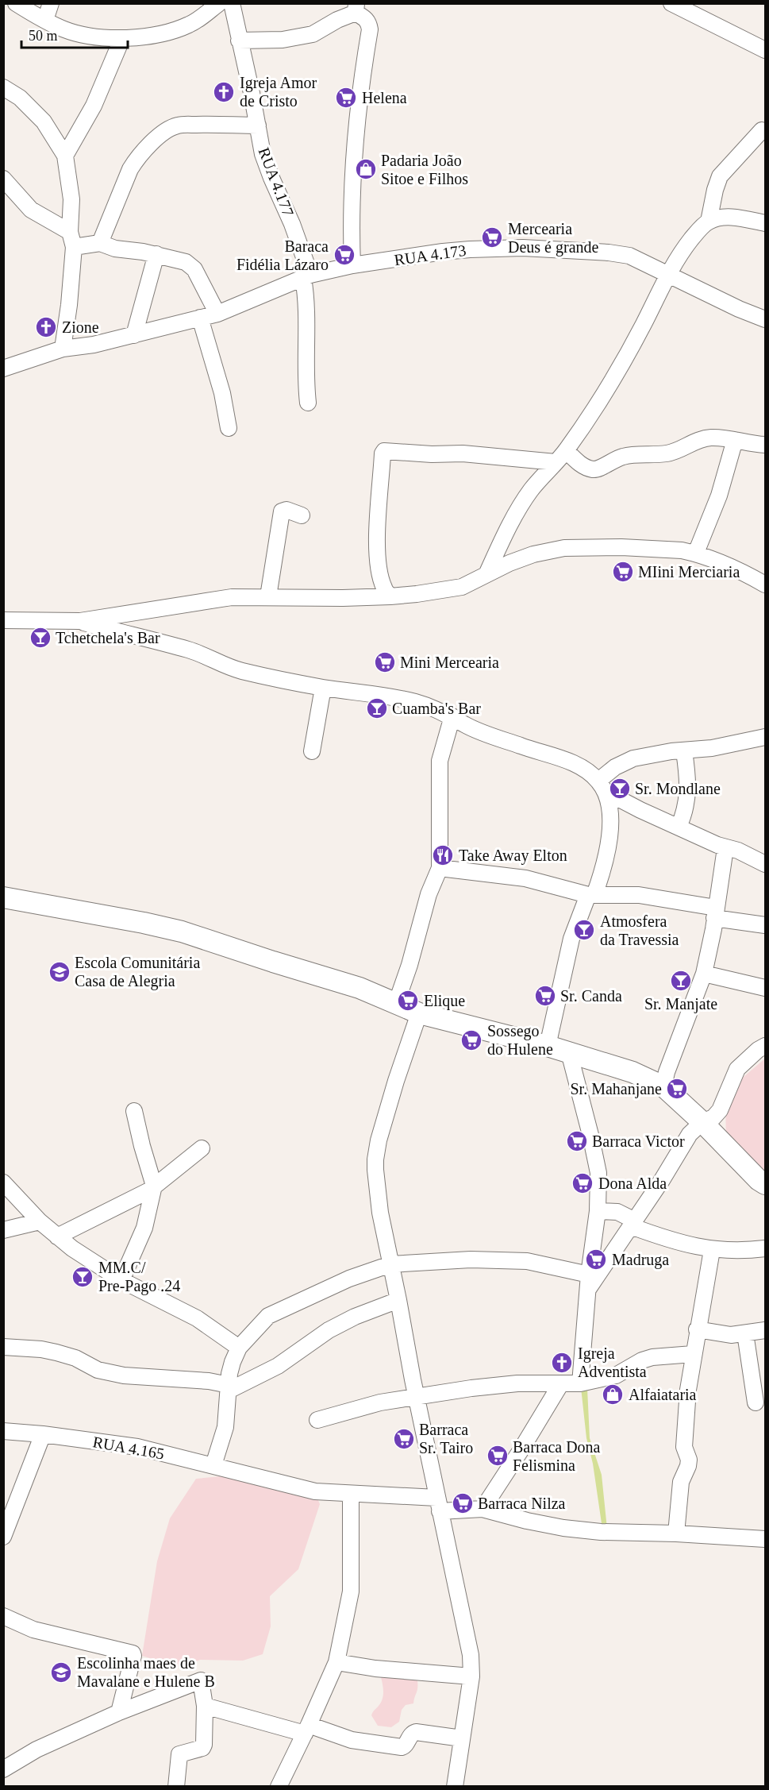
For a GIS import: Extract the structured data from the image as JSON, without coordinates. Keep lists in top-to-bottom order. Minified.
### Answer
{"streets":{"street":["RUA 4.177","RUA 4.173","RUA 4.165"]},"crossings":[["RUA 4.177","RUA 4.173"]],"places":{"church":["Igreja Amor de Cristo","Zione","Igreja Adventista"],"supermarket":["Helena","Mercearia Deus é grande","Baraca Fidélia Lázaro","MIini Merciaria","Mini Mercearia","Sr. Canda","Elique","Sossego do Hulene","Sr. Mahanjane","Barraca Victor","Dona Alda","Madruga","Barraca Sr. Tairo","Barraca Dona Felismina","Barraca Nilza"],"shop":["Padaria João Sitoe e Filhos","Alfaiataria"],"bar":["Tchetchela's Bar","Cuamba's Bar","Sr. Mondlane","Atmosfera da Travessia","Sr. Manjate","MM.C/ Pre-Pago .24"],"restaurant":["Take Away Elton"],"school or university":["Escola Comunitária Casa de Alegria","Escolinha maes de Mavalane e Hulene B"]},"scale_bar":"50 m"}
